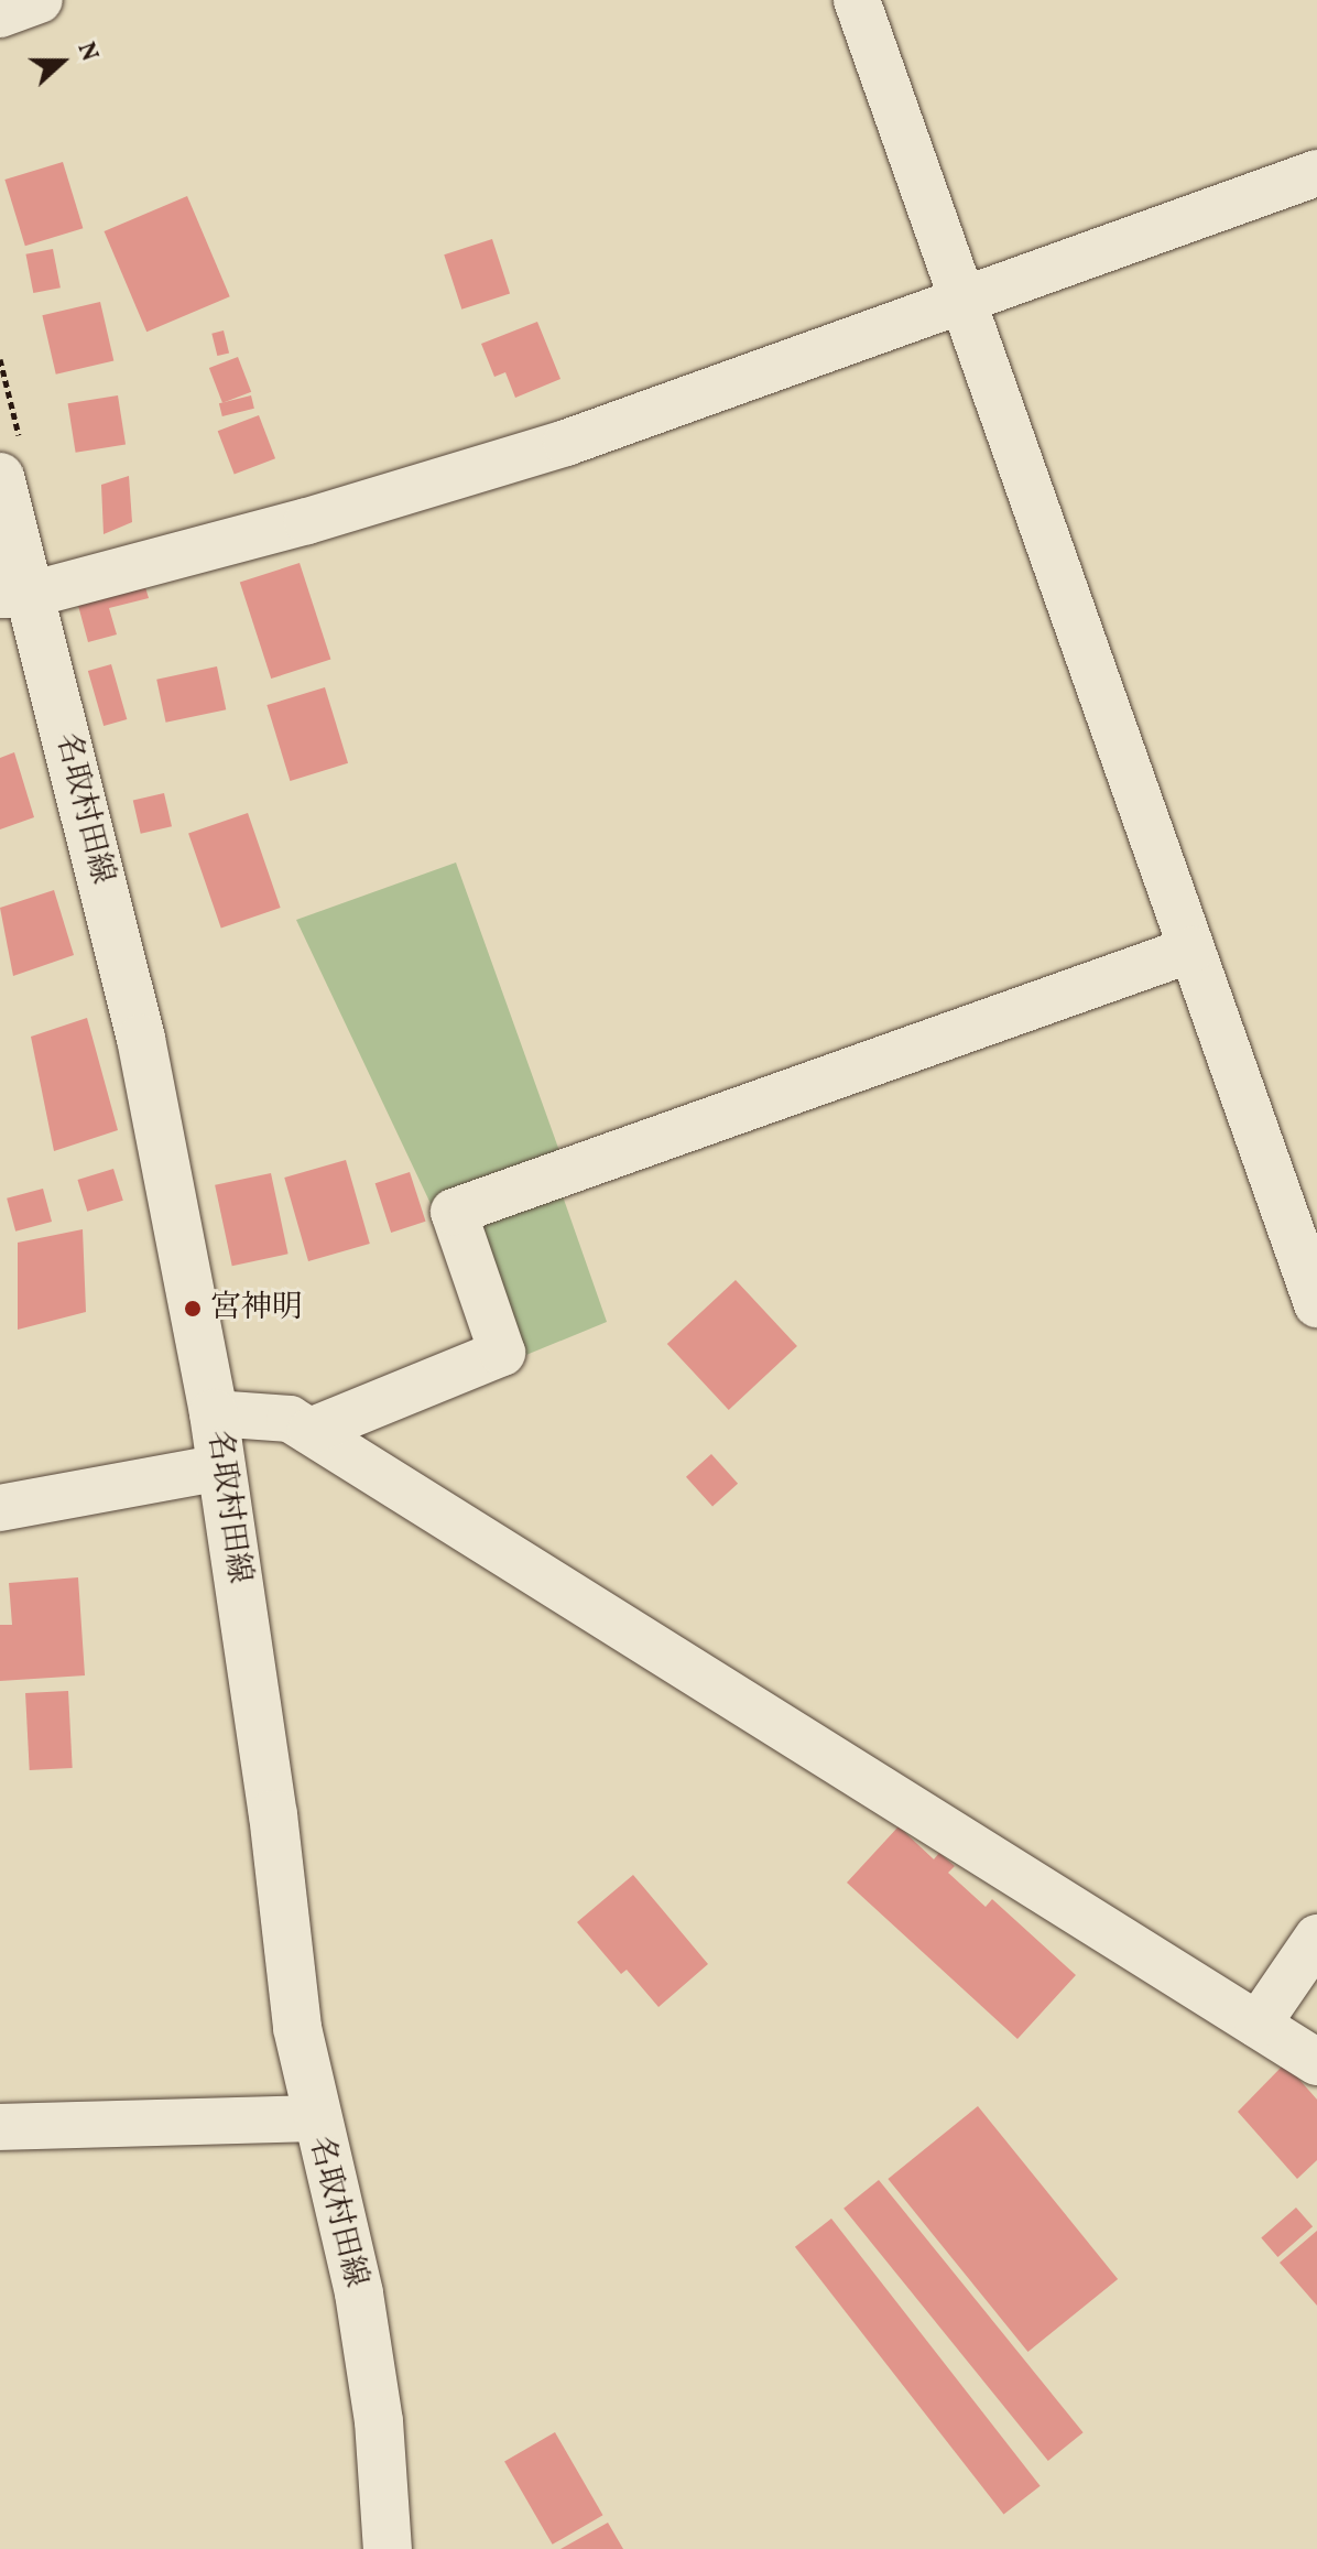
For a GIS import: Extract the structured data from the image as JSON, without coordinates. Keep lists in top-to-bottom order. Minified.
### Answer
{"streets":{"main road":["名取村田線"]},"places":["宮神明"],"north":"right"}
